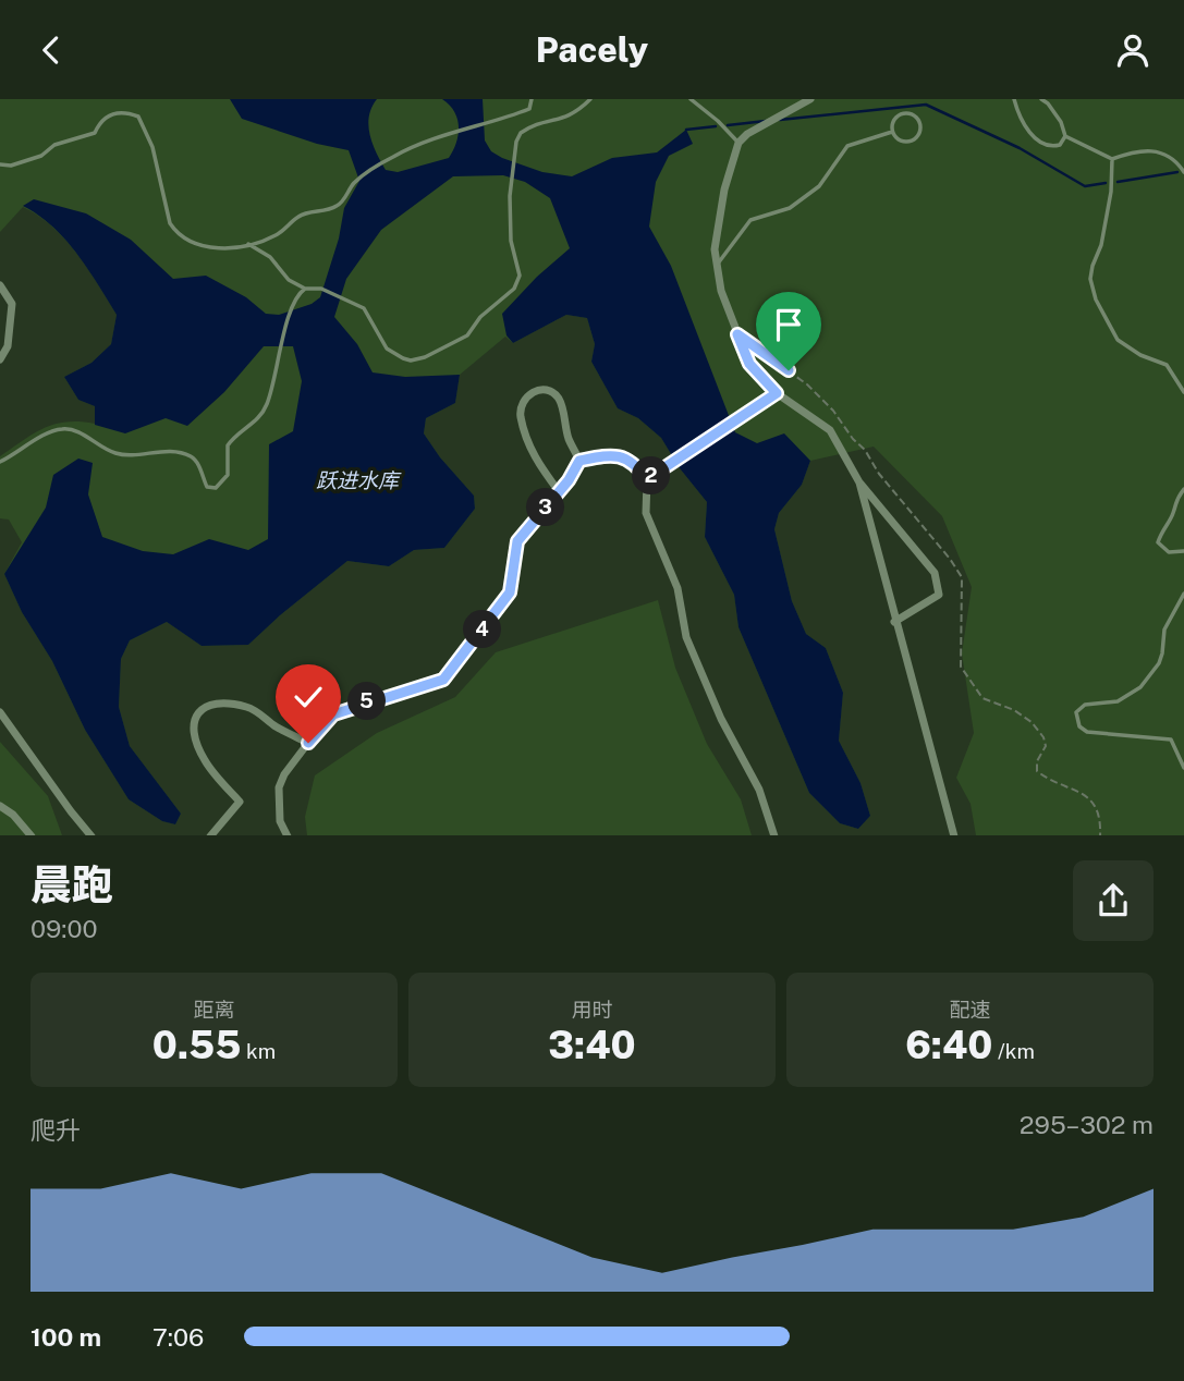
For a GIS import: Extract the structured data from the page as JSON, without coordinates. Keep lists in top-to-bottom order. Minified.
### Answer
{"water":["跃进水库"],"page":{"header":"Pacely","pins":["2","3","4","5"],"heading":["晨跑","09:00"],"stats":[["距离","0.55 km"],["用时","3:40"],["配速","6:40 /km"]],"chart":["爬升","295–302 m"],"list":[{"name":"100 m","note":"7:06"}]}}
